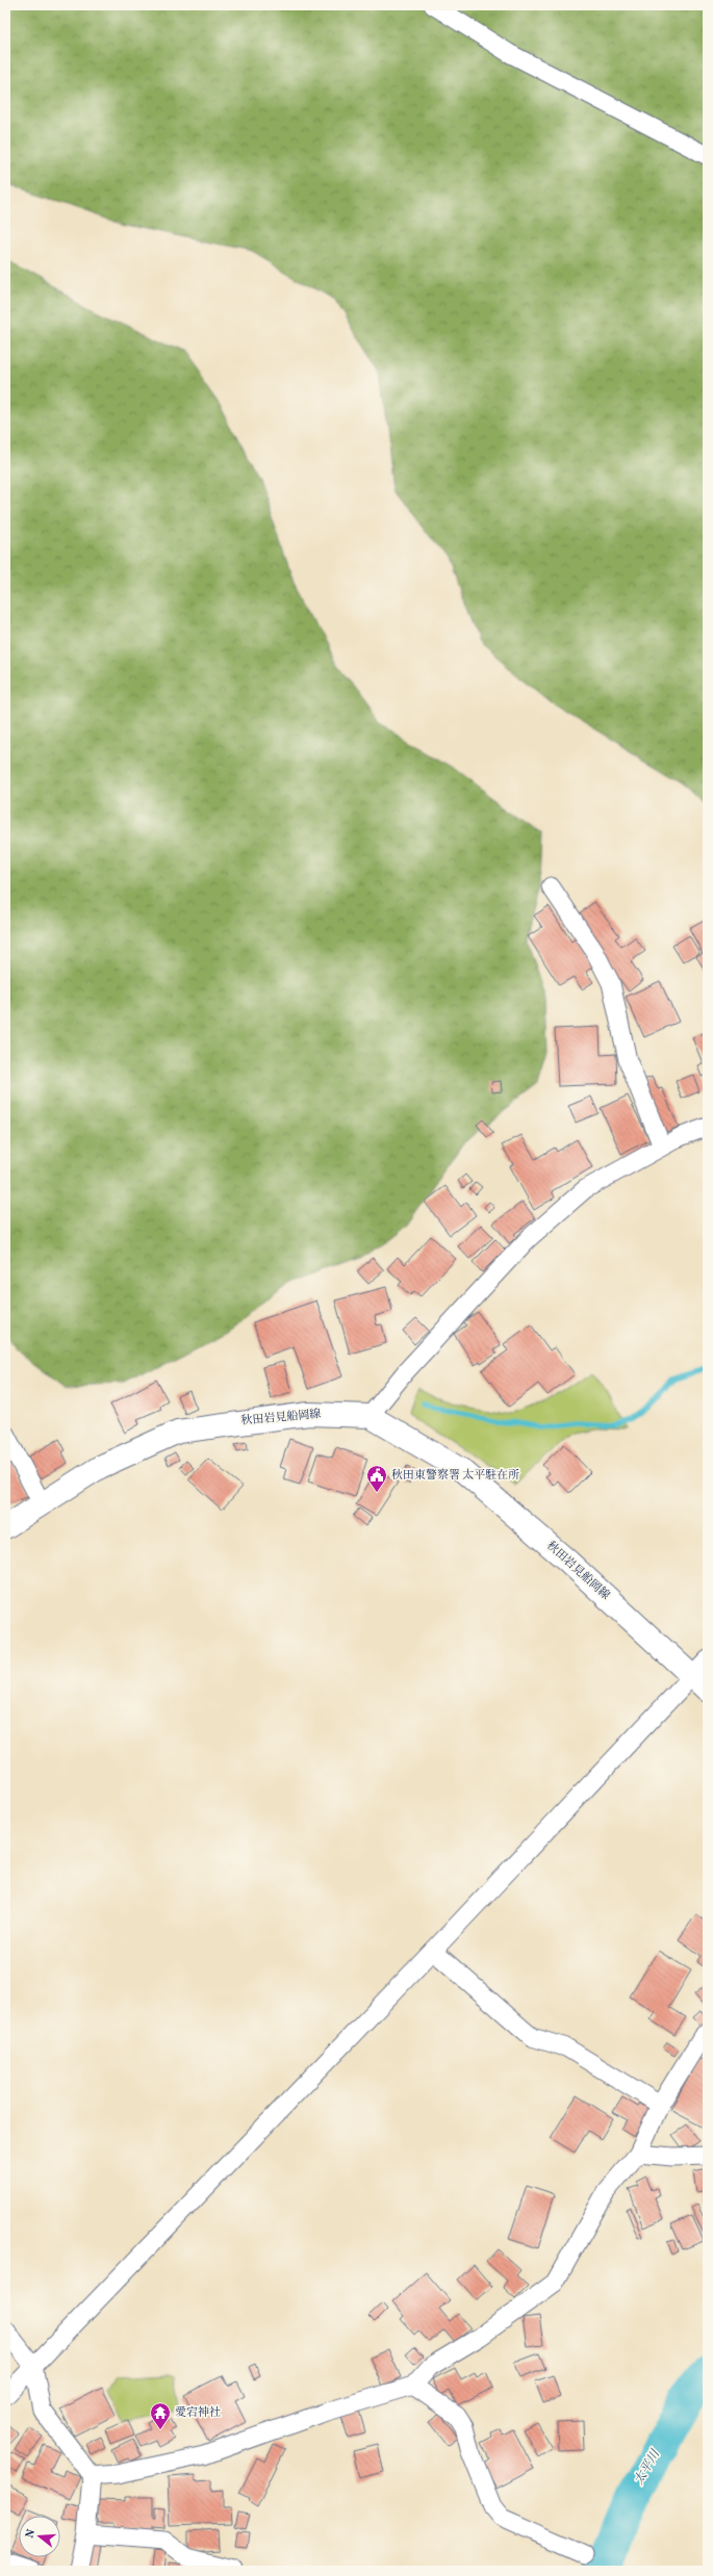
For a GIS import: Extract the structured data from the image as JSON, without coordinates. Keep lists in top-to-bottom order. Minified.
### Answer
{"streets":{"main road":["秋田岩見船岡線"]},"water":["太平川"],"places":{"public building":["秋田東警察署 太平駐在所"],"temple":["愛宕神社"]},"north":"left"}
